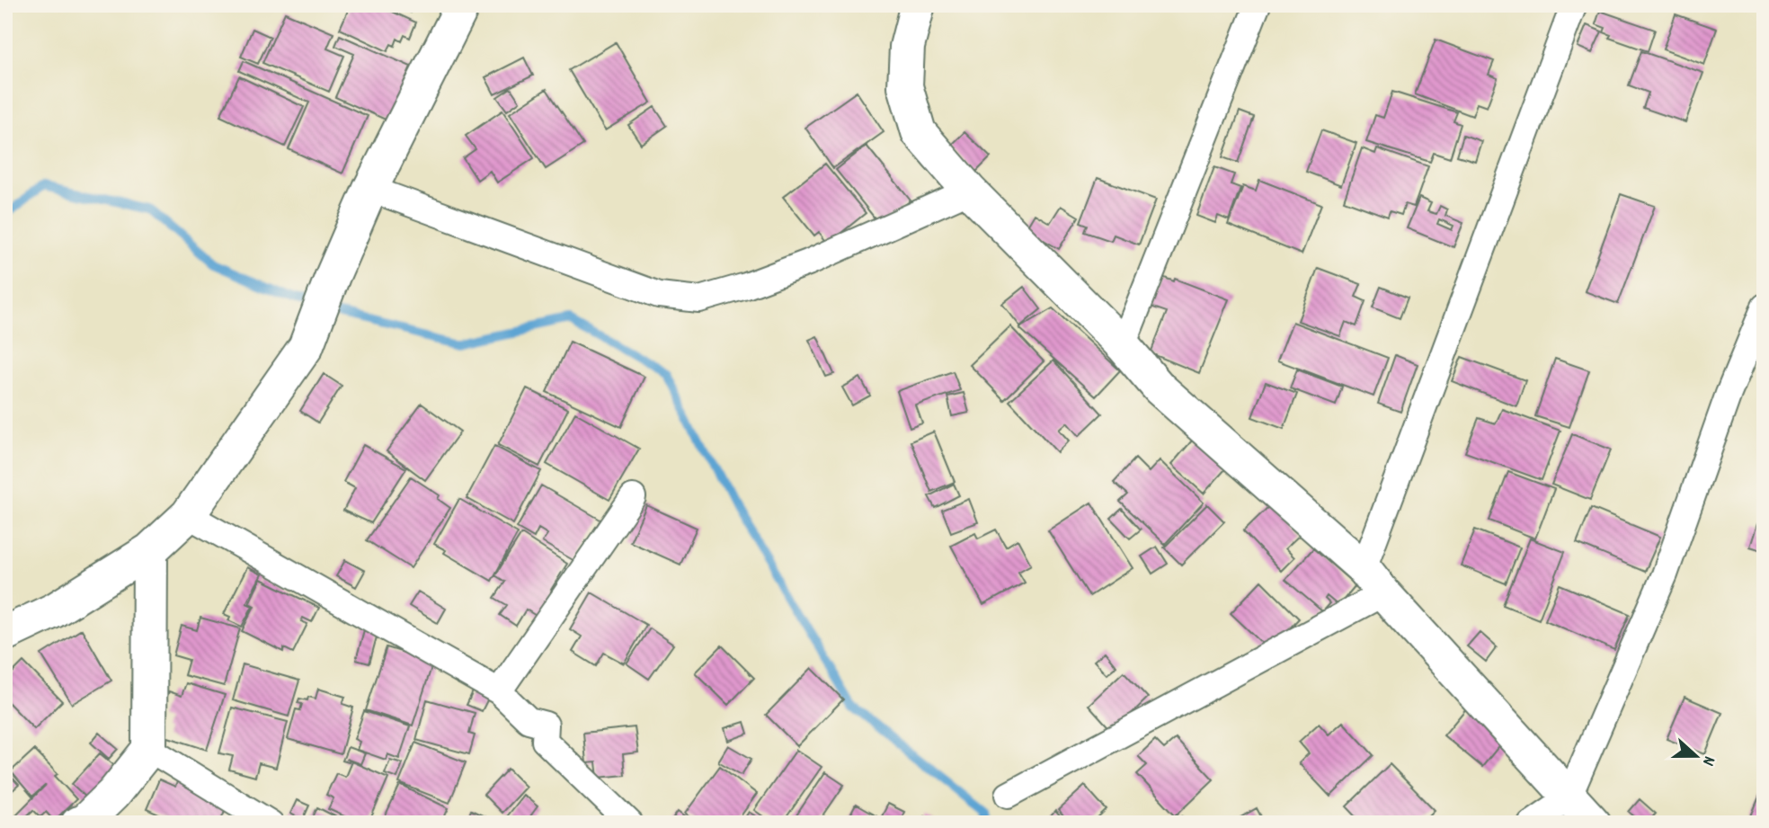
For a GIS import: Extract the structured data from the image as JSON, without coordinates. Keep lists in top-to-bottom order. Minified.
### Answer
{"north":"right"}
